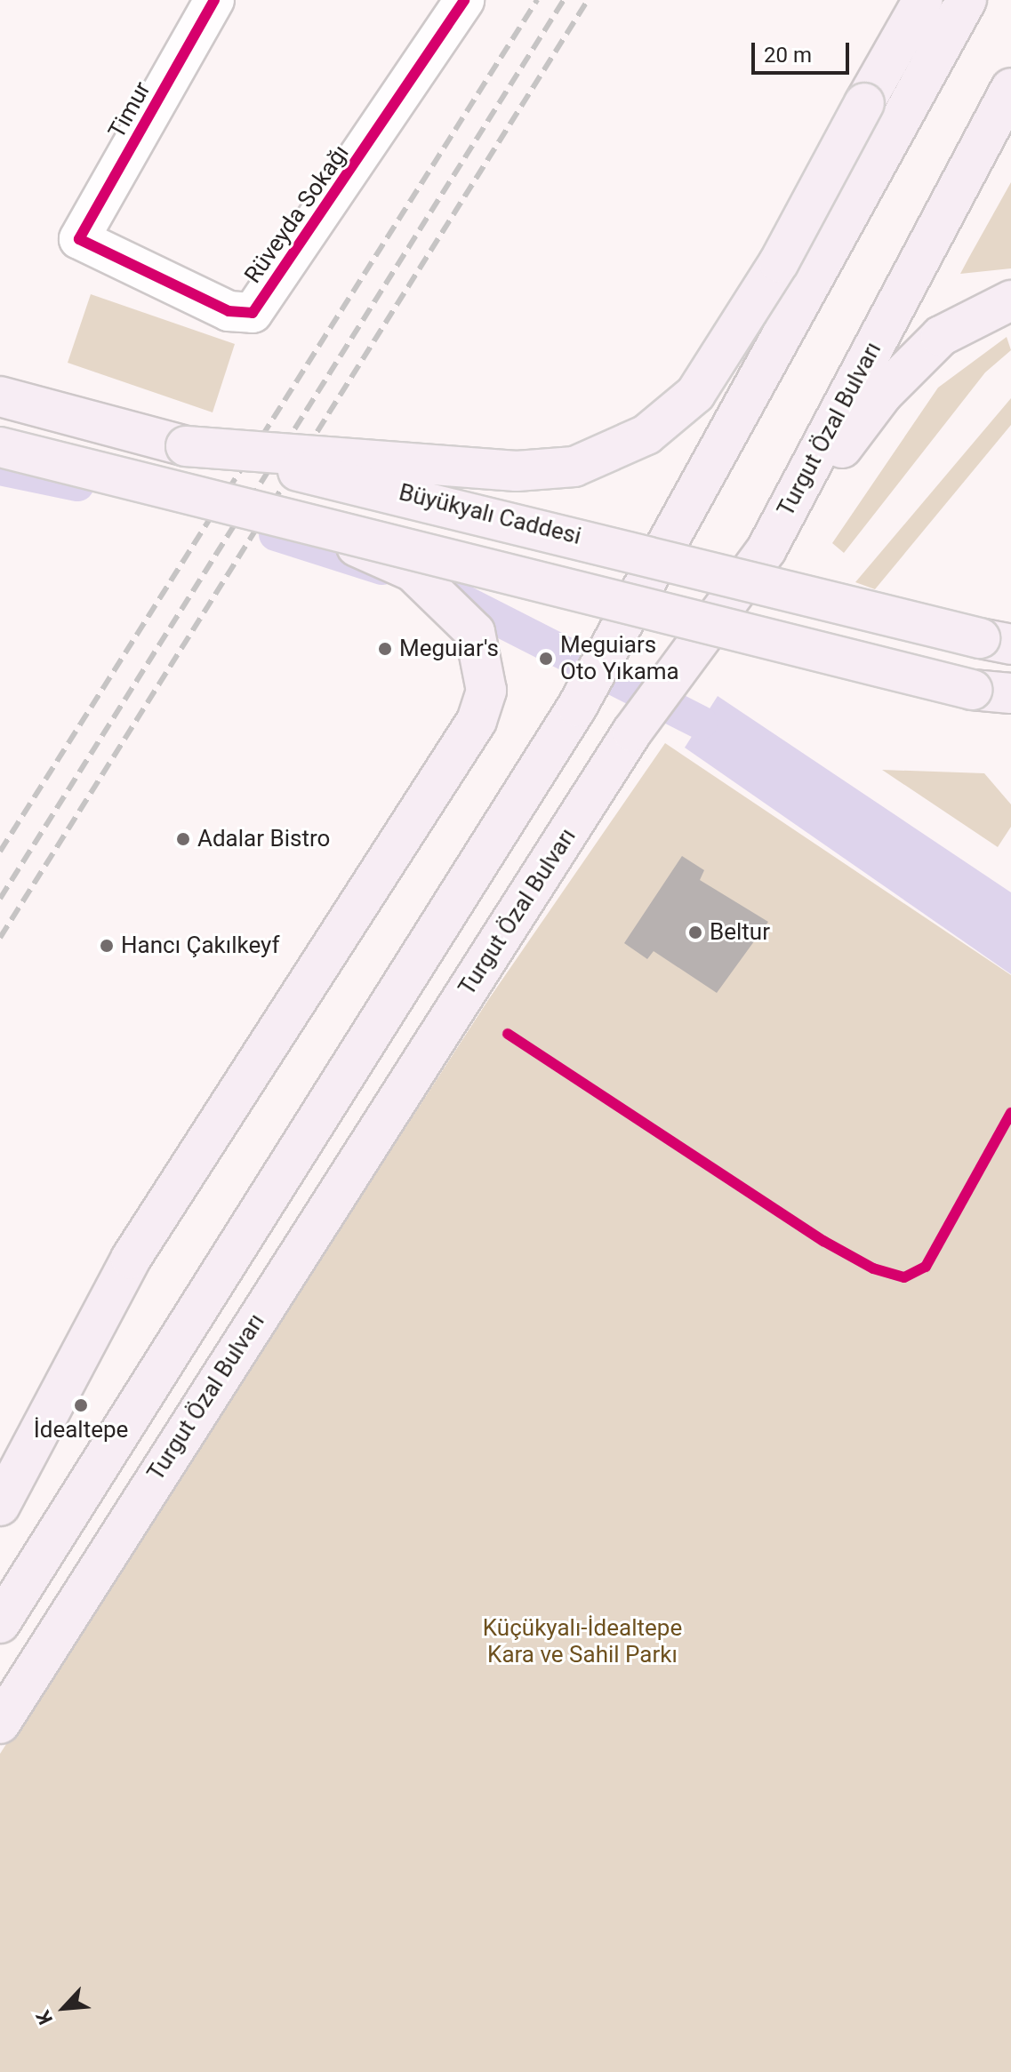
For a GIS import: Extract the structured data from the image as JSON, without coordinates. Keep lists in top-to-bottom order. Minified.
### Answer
{"streets":{"highway":["Turgut Özal Bulvarı","Büyükyalı Caddesi"],"street":["Timur","Rüveyda Sokağı"]},"crossings":[["Timur","Rüveyda Sokağı"]],"parks":["Küçükyalı-İdealtepe Kara ve Sahil Parkı"],"places":["Meguiar's","Meguiars Oto Yıkama","Adalar Bistro","Beltur","Hancı Çakılkeyf","İdealtepe"],"scale_bar":"20 m","north":"bottom left"}
